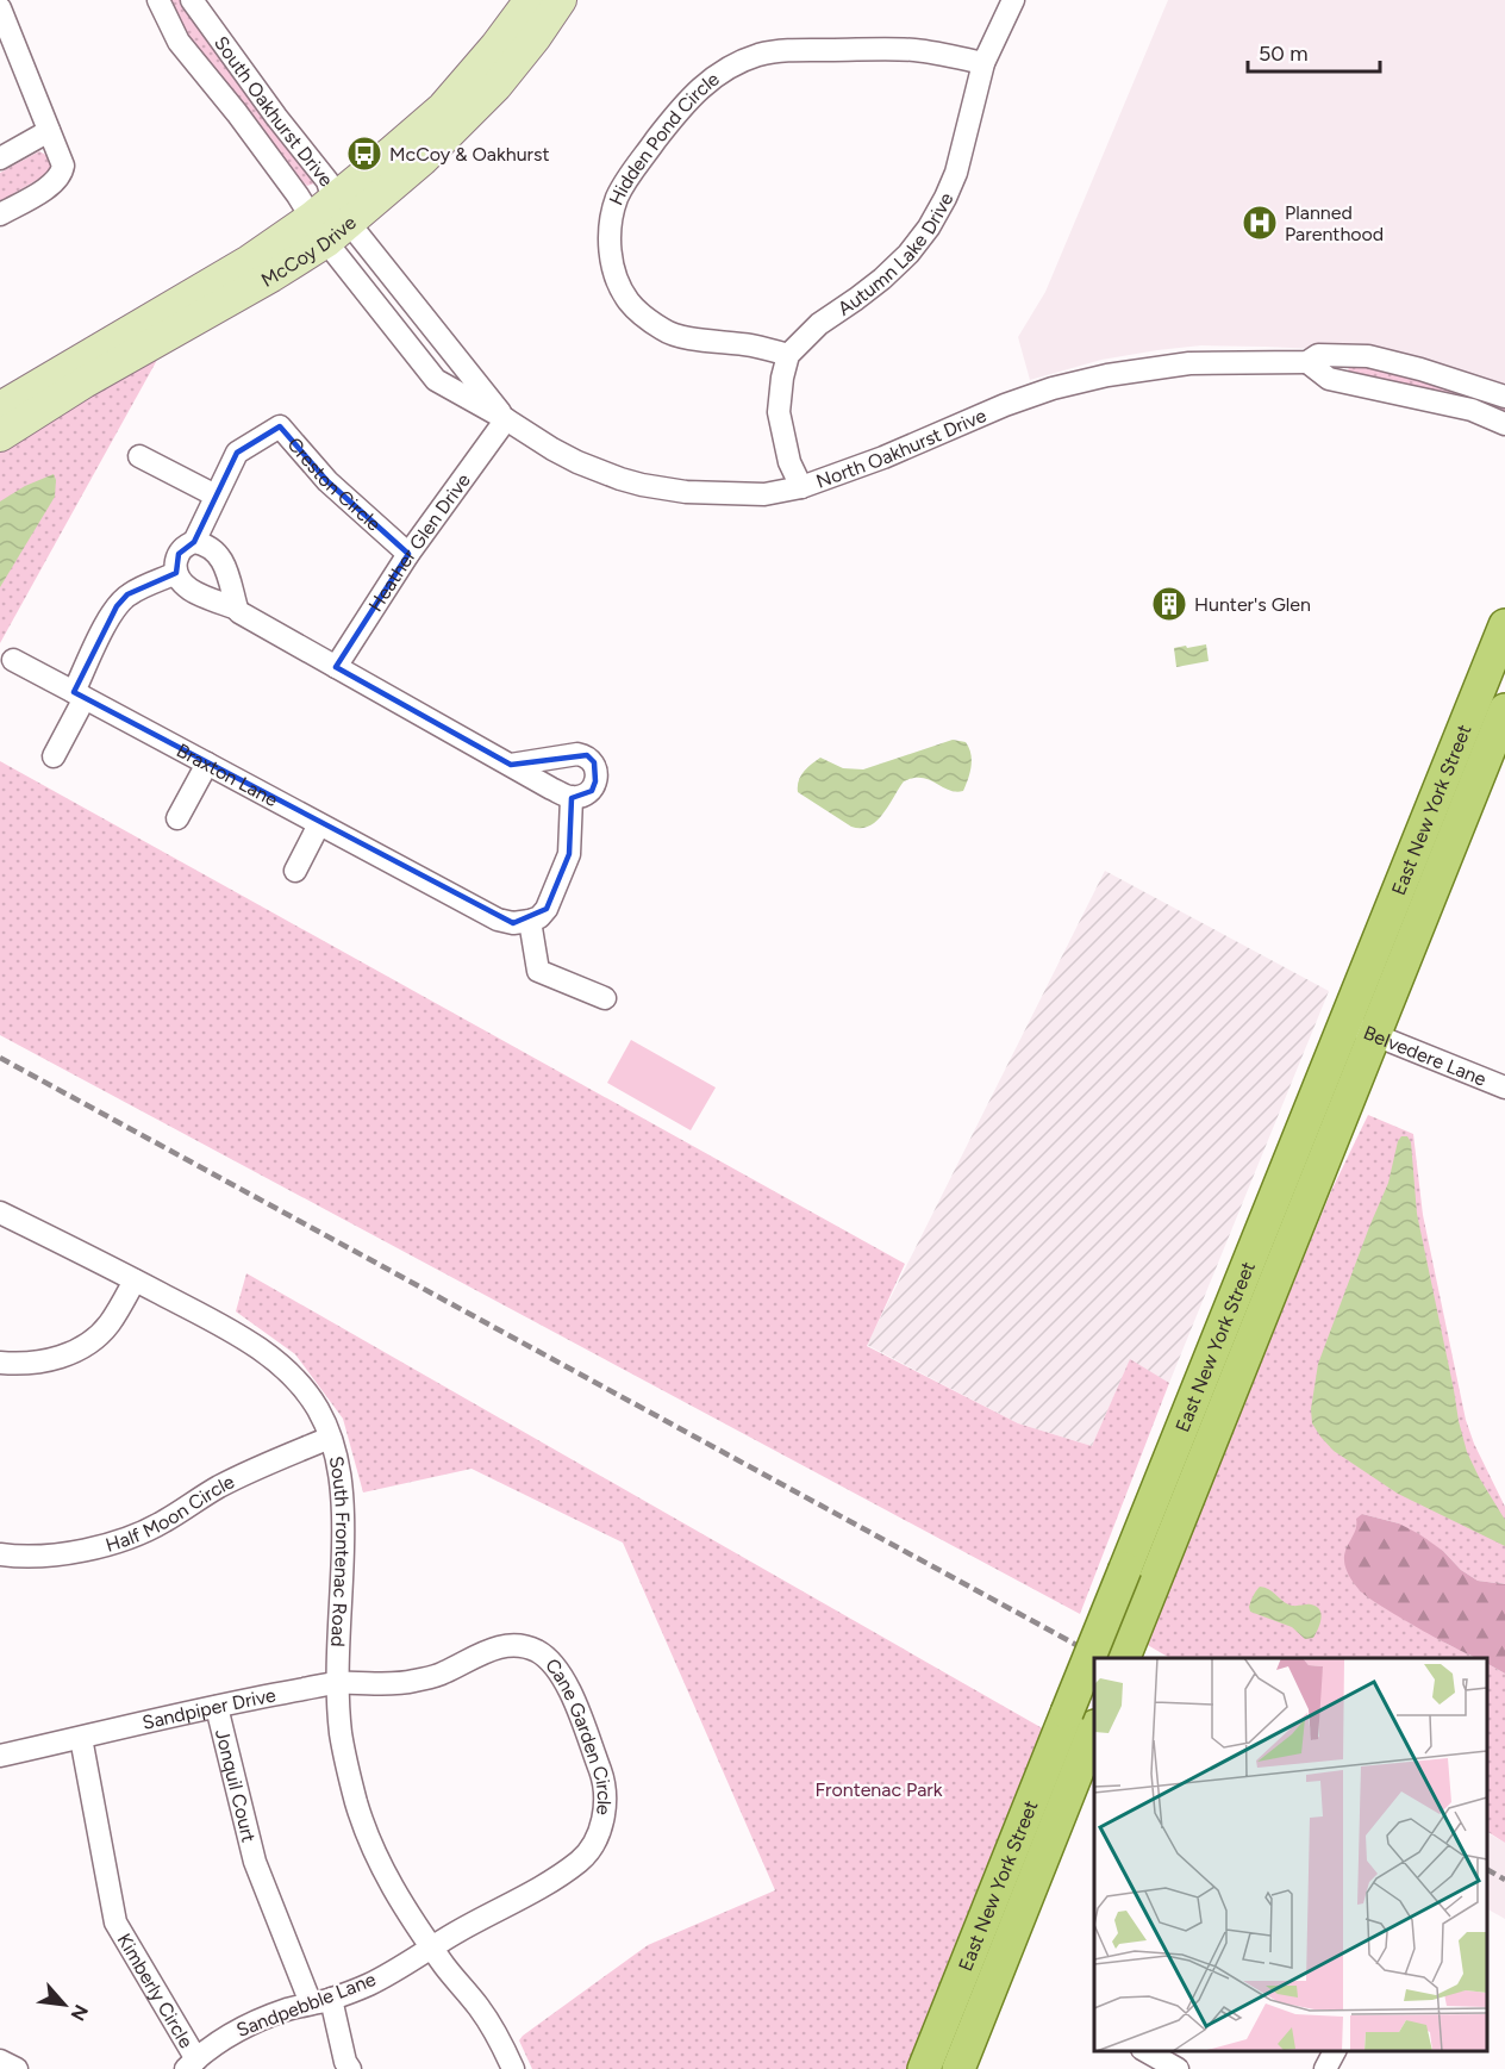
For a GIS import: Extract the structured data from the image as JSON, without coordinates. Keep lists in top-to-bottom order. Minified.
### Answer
{"streets":{"main road":["East New York Street"],"street":["South Oakhurst Drive","Hidden Pond Circle","McCoy Drive","Autumn Lake Drive","North Oakhurst Drive","Creston Circle","Heather Glen Drive","Braxton Lane","Belvedere Lane","Half Moon Circle","South Frontenac Road","Sandpiper Drive","Cane Garden Circle","Jonquil Court","Kimberly Circle","Sandpebble Lane"]},"crossings":[["South Oakhurst Drive","McCoy Drive"],["South Oakhurst Drive","North Oakhurst Drive"],["Hidden Pond Circle","Autumn Lake Drive"],["McCoy Drive","North Oakhurst Drive"],["North Oakhurst Drive","Heather Glen Drive"],["Creston Circle","Heather Glen Drive"],["East New York Street","Belvedere Lane"],["Half Moon Circle","South Frontenac Road"],["South Frontenac Road","Sandpiper Drive"],["South Frontenac Road","Cane Garden Circle"],["South Frontenac Road","Sandpebble Lane"],["Sandpiper Drive","Cane Garden Circle"],["Sandpiper Drive","Jonquil Court"],["Sandpiper Drive","Kimberly Circle"],["Cane Garden Circle","Sandpebble Lane"],["Jonquil Court","Sandpebble Lane"],["Kimberly Circle","Sandpebble Lane"]],"parks":["Frontenac Park"],"places":{"bus stop":["McCoy & Oakhurst"],"hospital":["Planned Parenthood"],"building":["Hunter's Glen"]},"scale_bar":"50 m","north":"bottom right"}
